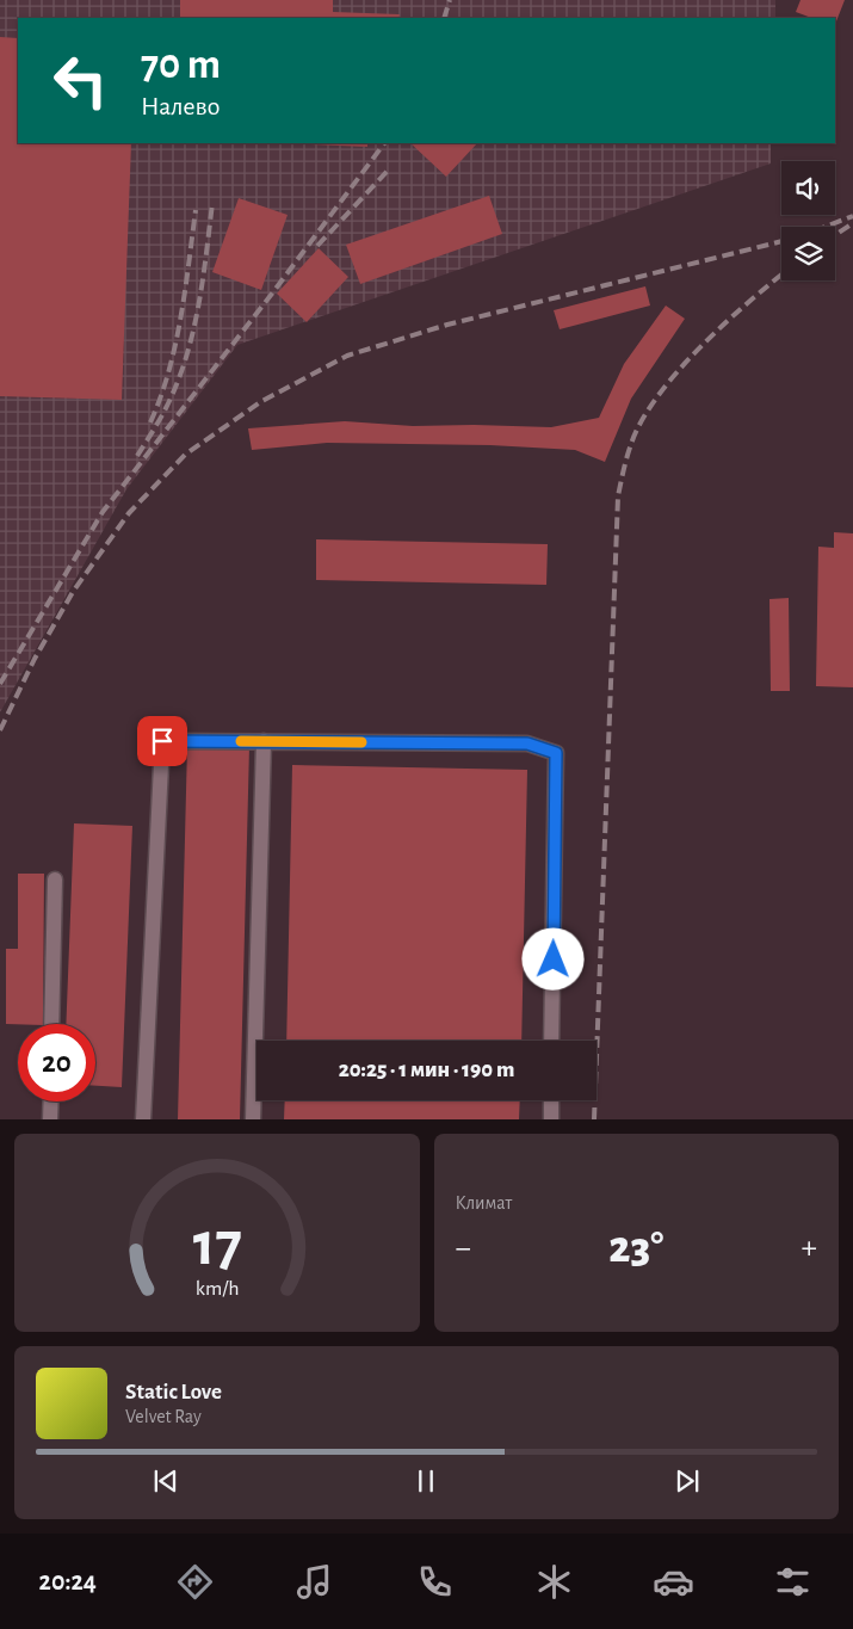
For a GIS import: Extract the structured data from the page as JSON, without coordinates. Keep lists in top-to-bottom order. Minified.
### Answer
{"page":{"turn":["70 m","Налево"],"limit":"20","trip":"20:25 · 1 мин · 190 m","tile":"Климат","heat":["−","23°","+"],"song":["Static Love","Velvet Ray"],"tabs":"20:24","gauge":["17","km/h"]}}
